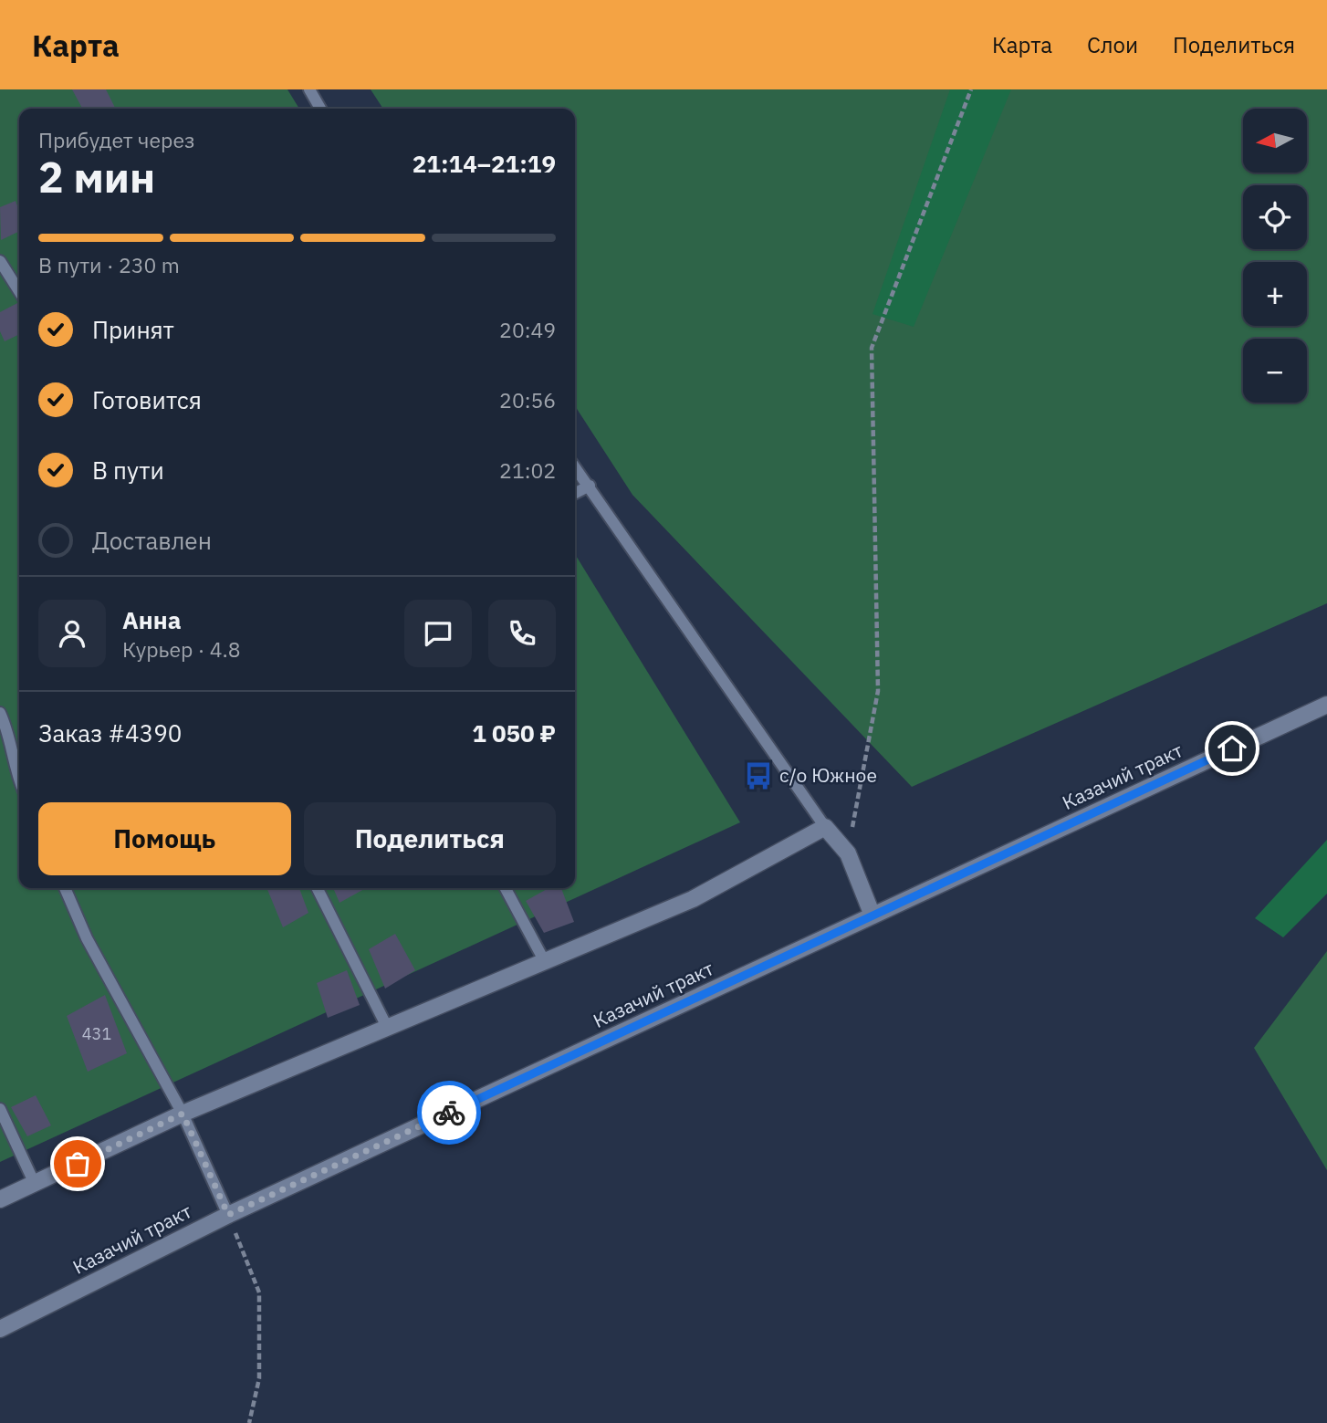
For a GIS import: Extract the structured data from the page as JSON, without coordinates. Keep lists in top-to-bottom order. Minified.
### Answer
{"streets":{"main road":["Казачий тракт"]},"places":{"bus stop":["с/о Южное"]},"house_numbers":["431"],"north":"left","page":{"header":"Карта","nav":["Карта","Слои","Поделиться"],"map_buttons":["+","−"],"heading":["2 мин","Прибудет через","21:14–21:19"],"panel":["Анна","Курьер · 4.8","Заказ #4390","1 050 ₽"],"bar":"В пути · 230 m","list":[["Принят","20:49"],["Готовится","20:56"],["В пути","21:02"],"Доставлен"],"buttons":["Помощь","Поделиться"]}}
